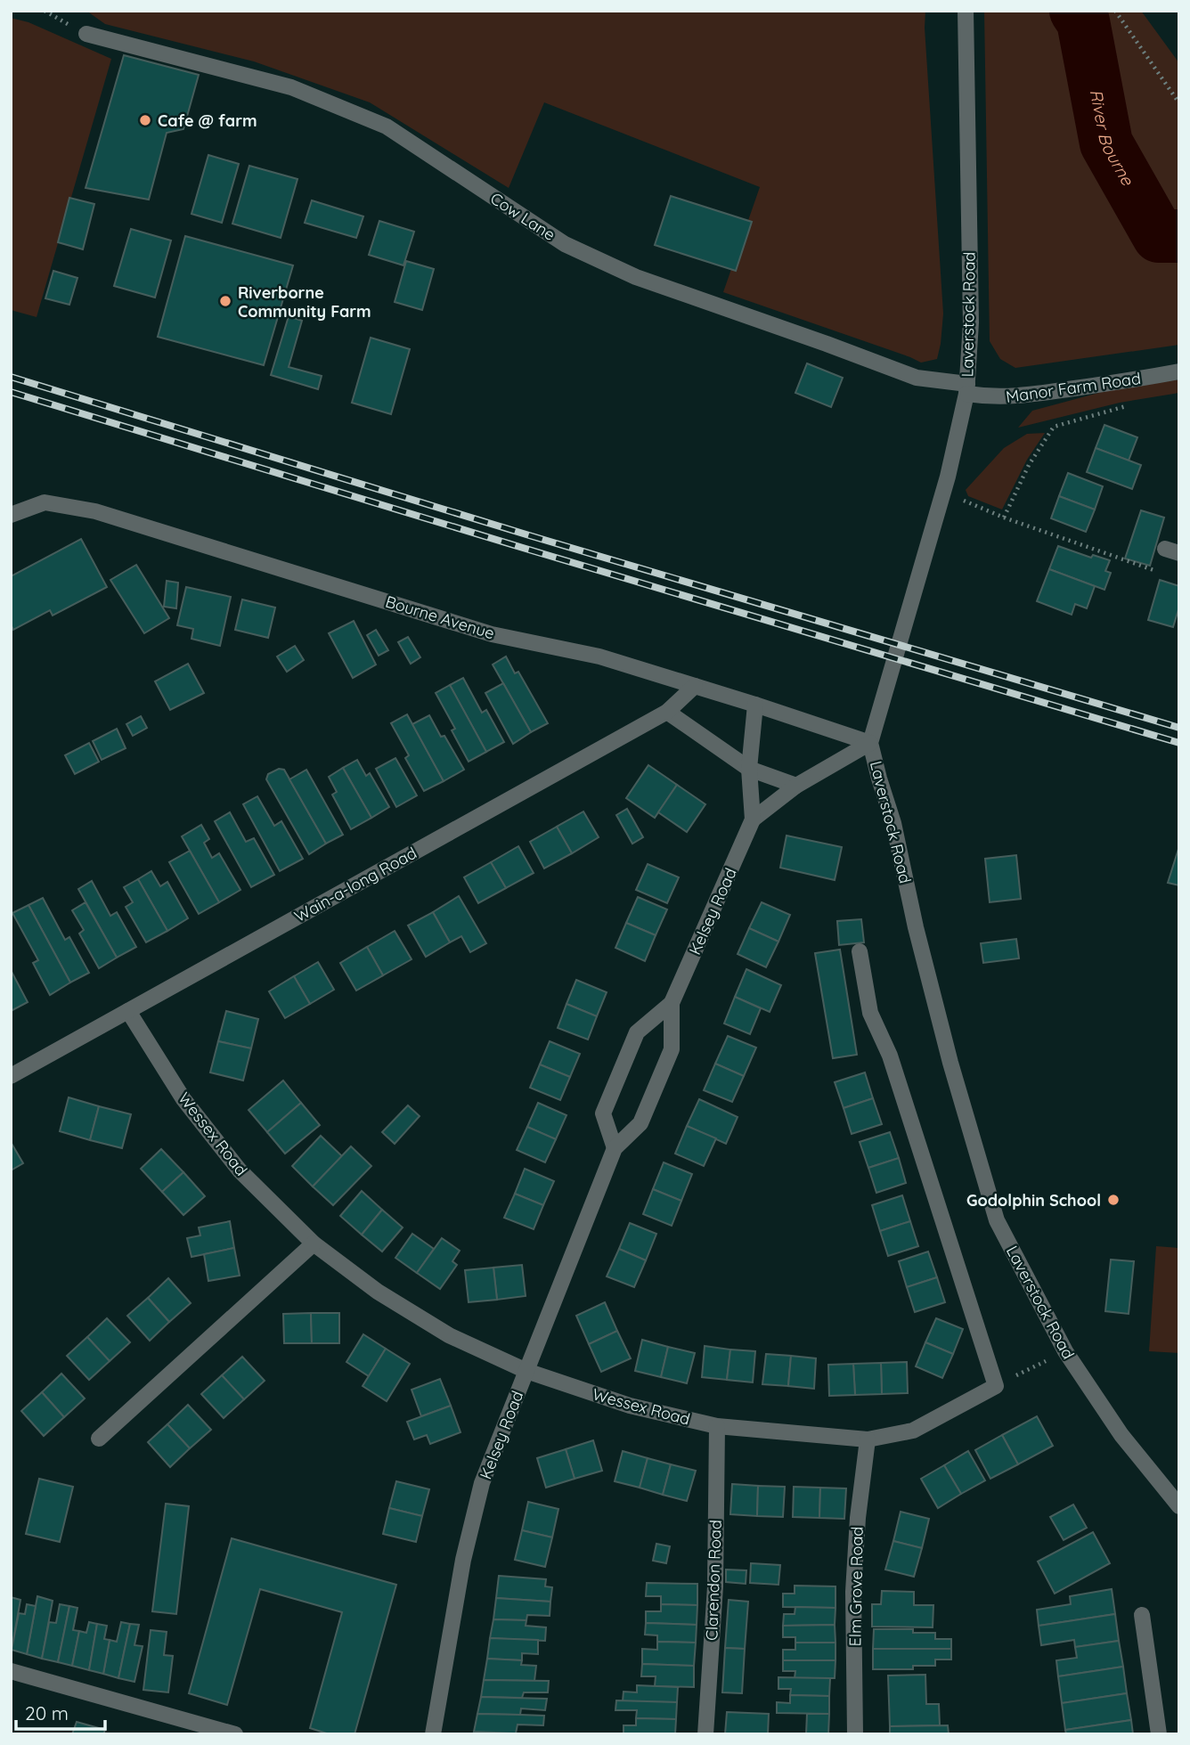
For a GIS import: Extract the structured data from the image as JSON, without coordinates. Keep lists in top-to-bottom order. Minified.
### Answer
{"streets":{"street":["Cow Lane","Laverstock Road","Manor Farm Road","Bourne Avenue","Wain-a-long Road","Kelsey Road","Wessex Road","Clarendon Road","Elm Grove Road"]},"crossings":[["Cow Lane","Laverstock Road"],["Cow Lane","Manor Farm Road"],["Laverstock Road","Manor Farm Road"],["Laverstock Road","Bourne Avenue"],["Laverstock Road","Kelsey Road"],["Bourne Avenue","Wain-a-long Road"],["Bourne Avenue","Kelsey Road"],["Wain-a-long Road","Wessex Road"],["Kelsey Road","Wessex Road"],["Wessex Road","Clarendon Road"],["Wessex Road","Elm Grove Road"]],"water":["River Bourne"],"places":["Cafe @ farm","Riverborne Community Farm","Godolphin School"],"scale_bar":"20 m"}
